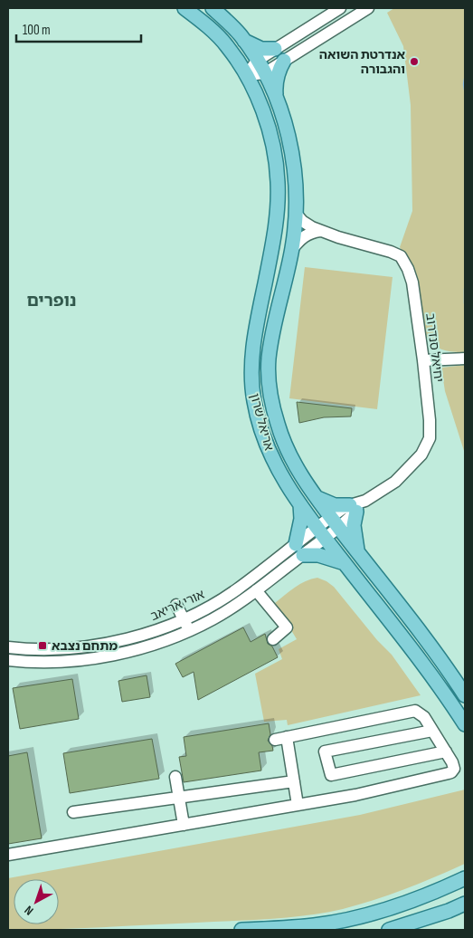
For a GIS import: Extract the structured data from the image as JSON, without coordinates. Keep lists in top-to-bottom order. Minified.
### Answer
{"streets":{"main road":["אריאל שרון"],"street":["יחיאל סנדרוב","אורי אריאב"]},"crossings":[["יחיאל סנדרוב","אריאל שרון"],["יחיאל סנדרוב","אורי אריאב"],["אריאל שרון","אורי אריאב"]],"districts":["נופרים"],"places":{"other":["אנדרטת השואה והגבורה"],"transit":["מתחם נצבא"]},"scale_bar":"100 m","north":"bottom left"}
